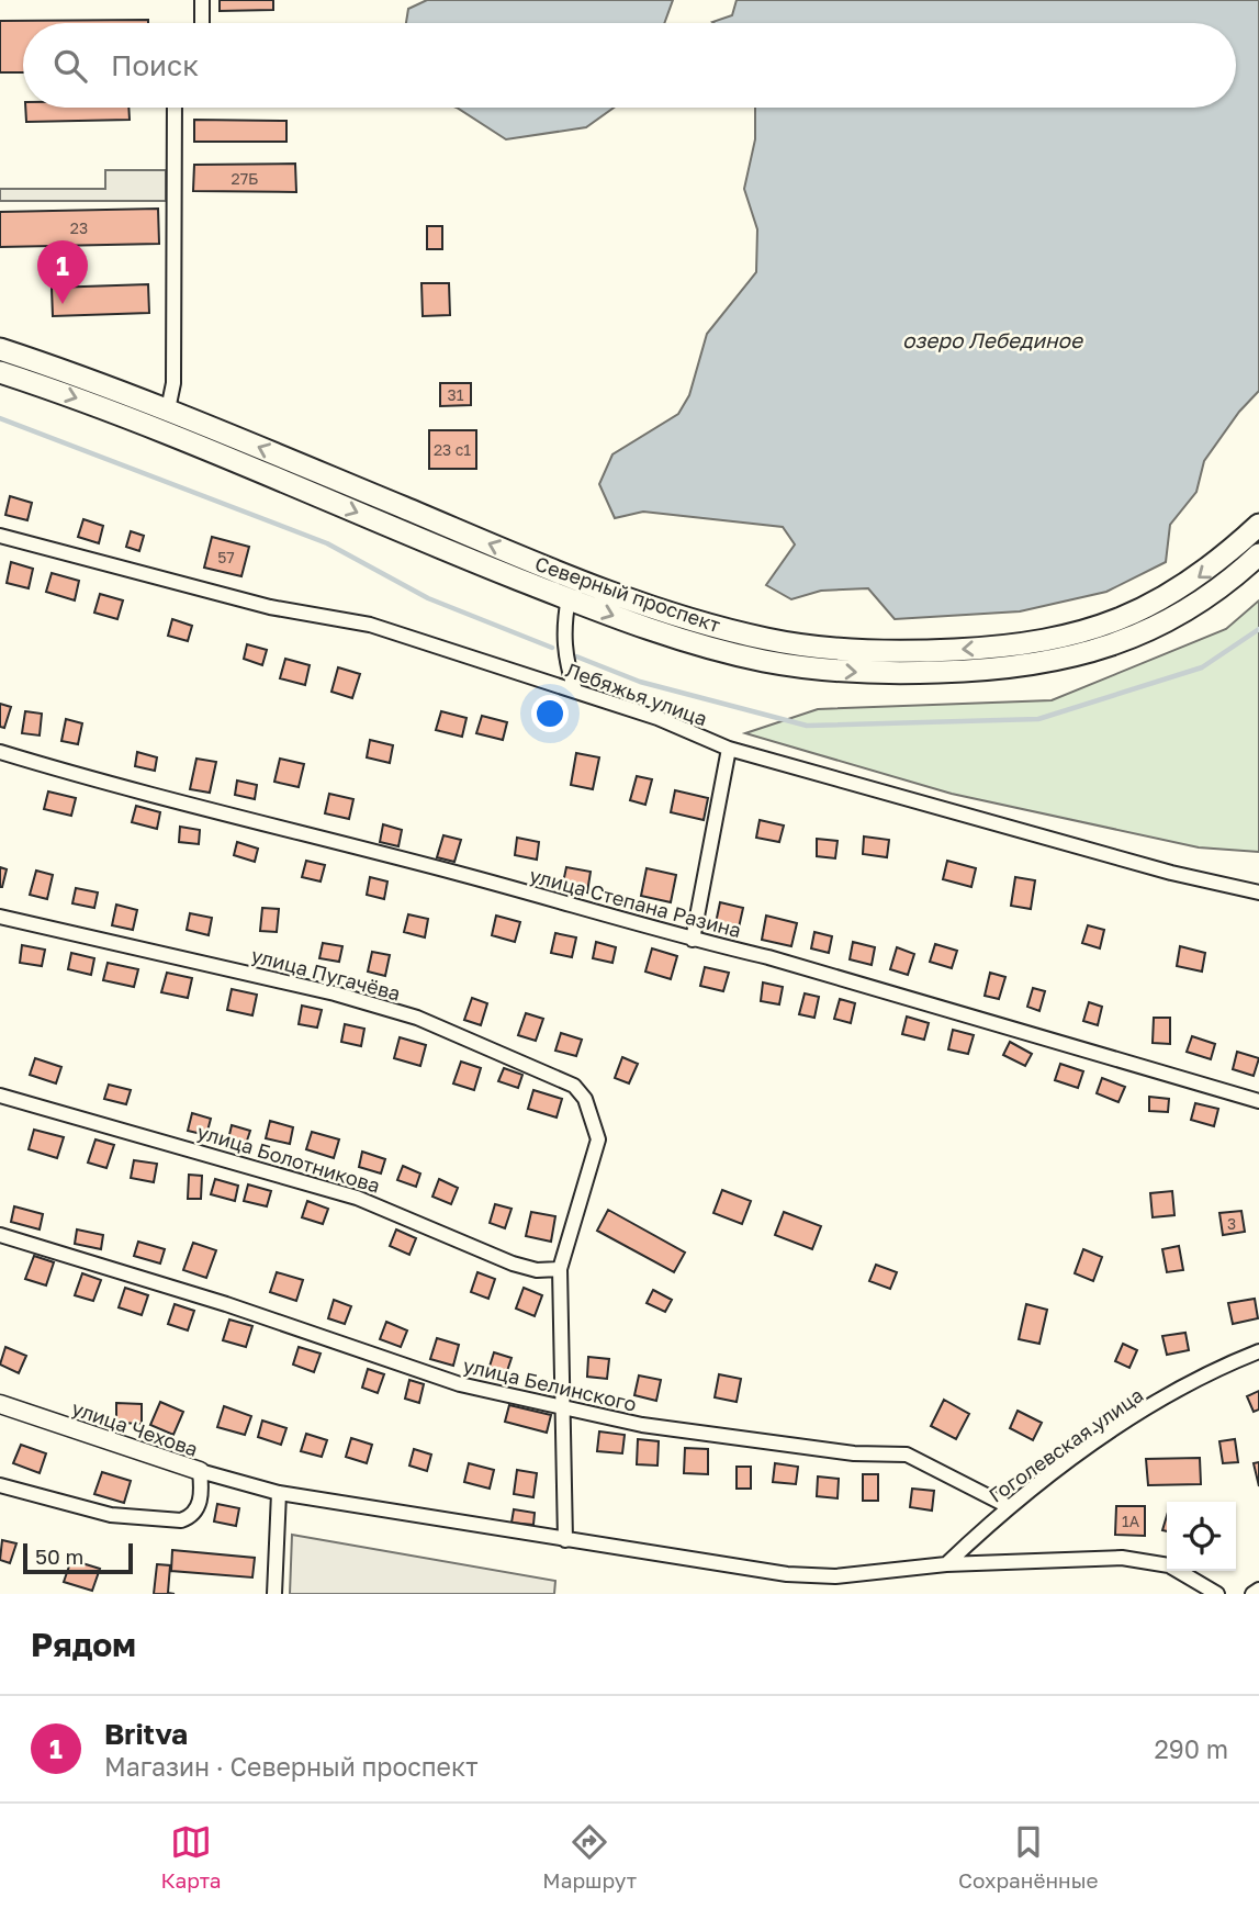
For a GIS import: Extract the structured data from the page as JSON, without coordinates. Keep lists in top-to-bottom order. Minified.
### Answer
{"streets":{"main road":["Северный проспект"],"street":["Лебяжья улица","улица Степана Разина","улица Пугачёва","улица Болотникова","улица Белинского","улица Чехова","Гоголевская улица"]},"crossings":[["улица Пугачёва","улица Болотникова"],["улица Белинского","Гоголевская улица"]],"water":["озеро Лебединое"],"house_numbers":["27Б","23","31","23 с1","57","3","1А"],"scale_bar":"50 m","page":{"search":"Поиск","pins":"1","scale":"50 m","heading":"Рядом","list":[{"mark":"1","name":"Britva","note":"Магазин · Северный проспект","value":"290 m"}],"nav":["Карта","Маршрут","Сохранённые"]}}
